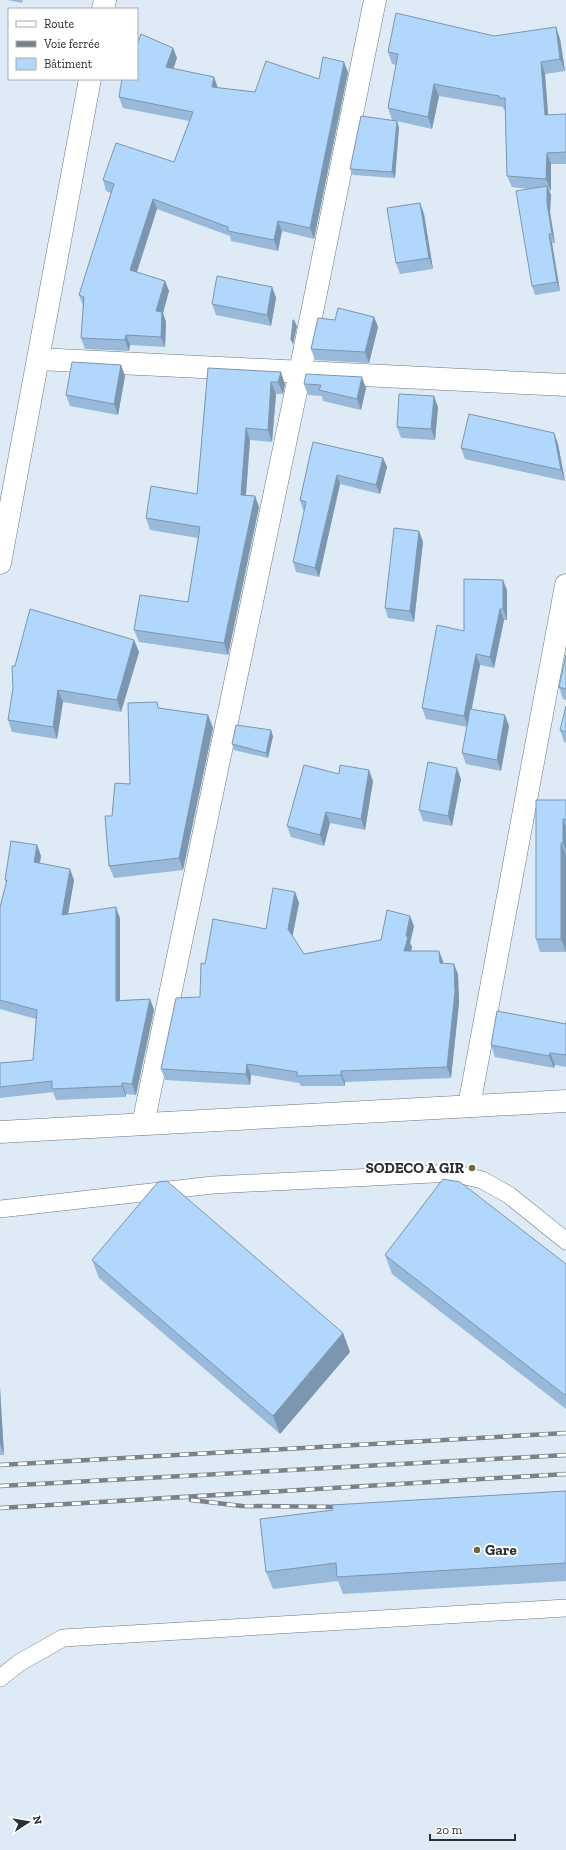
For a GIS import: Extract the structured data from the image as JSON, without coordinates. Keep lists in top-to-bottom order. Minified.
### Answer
{"places":["SODECO A GIR","Gare"],"legend":["Route","Voie ferrée","Bâtiment"],"scale_bar":"20 m","north":"right"}
